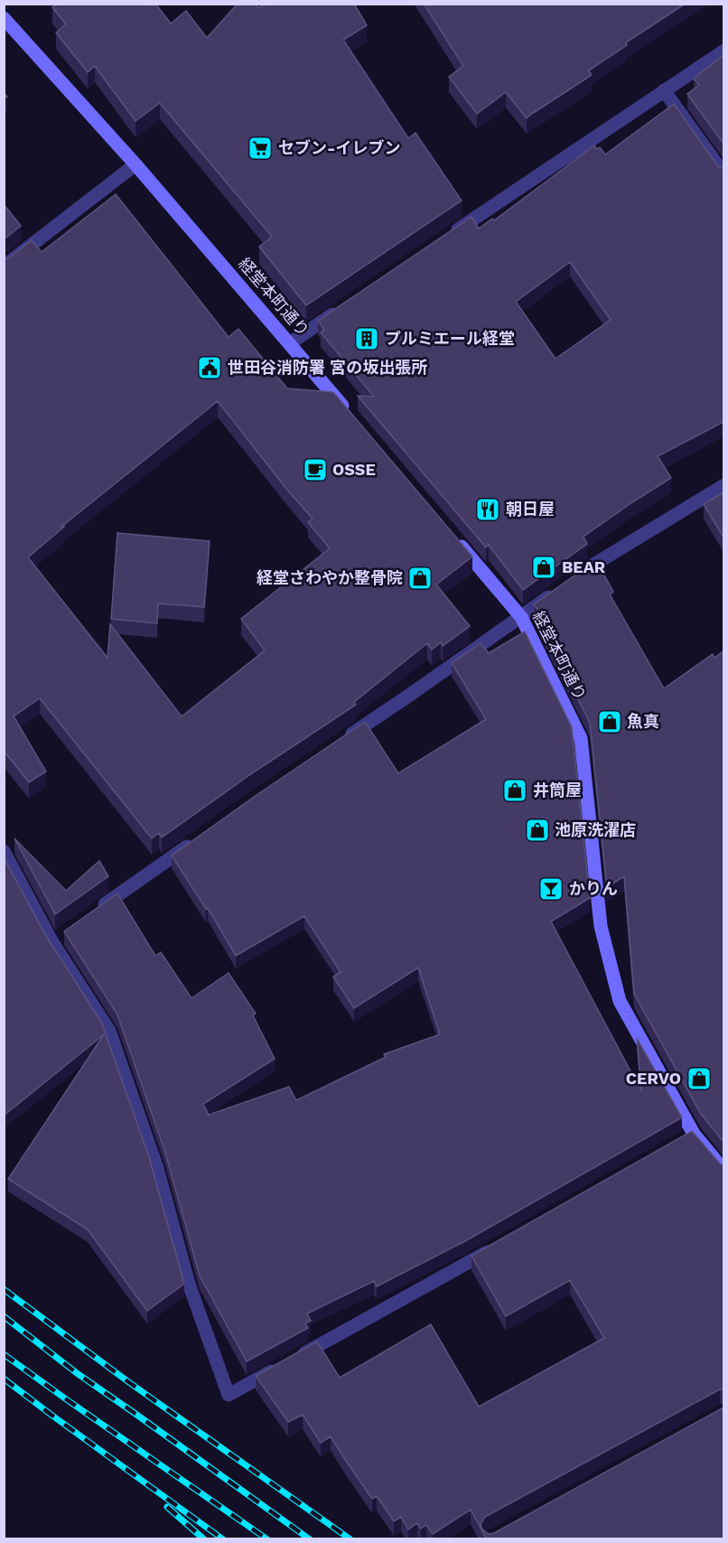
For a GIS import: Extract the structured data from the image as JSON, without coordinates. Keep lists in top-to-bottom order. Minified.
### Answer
{"streets":{"main road":["経堂本町通り"]},"places":{"supermarket":["セブン-イレブン"],"building":["プルミエール経堂"],"public building":["世田谷消防署 宮の坂出張所"],"cafe":["OSSE"],"restaurant":["朝日屋"],"shop":["BEAR","経堂さわやか整骨院","魚真","井筒屋","池原洗濯店","CERVO"],"bar":["かりん"]}}
